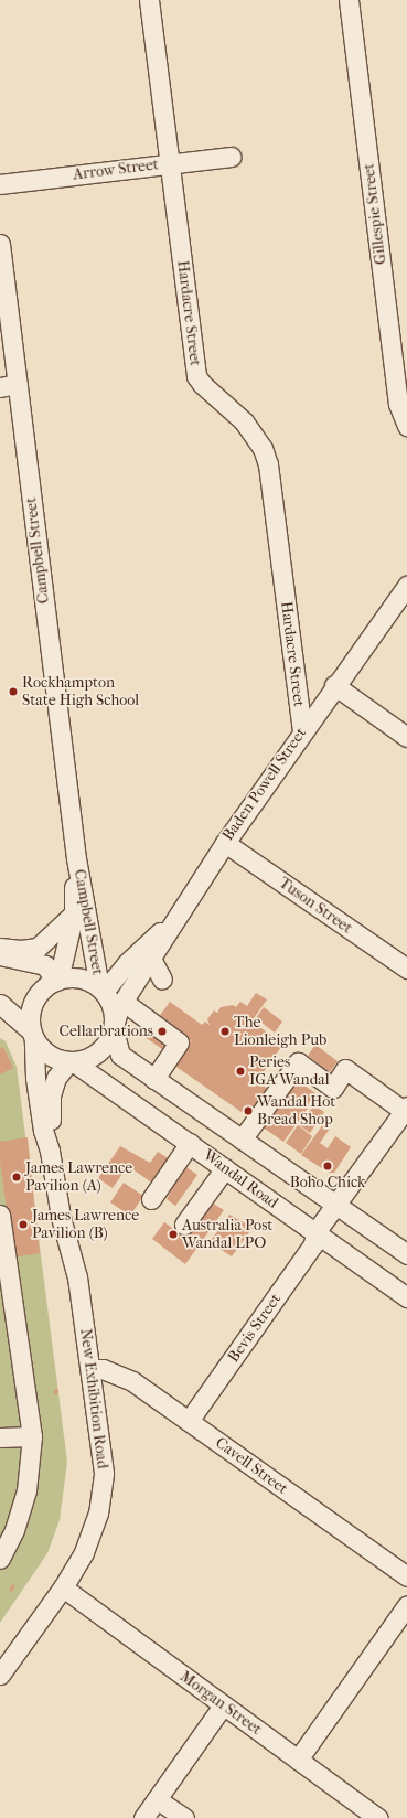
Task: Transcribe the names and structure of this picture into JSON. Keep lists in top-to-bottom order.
{
  "streets": {
    "street": [
      "Arrow Street",
      "Gillespie Street",
      "Hardacre Street",
      "Campbell Street",
      "Baden Powell Street",
      "Tuson Street",
      "Wandal Road",
      "Bevis Street",
      "New Exhibition Road",
      "Cavell Street",
      "Morgan Street"
    ]
  },
  "crossings": [
    ["Arrow Street", "Hardacre Street"],
    ["Hardacre Street", "Baden Powell Street"],
    ["Campbell Street", "Baden Powell Street"],
    ["Campbell Street", "Wandal Road"],
    ["Campbell Street", "New Exhibition Road"],
    ["Baden Powell Street", "Tuson Street"],
    ["Baden Powell Street", "Wandal Road"],
    ["Baden Powell Street", "New Exhibition Road"],
    ["Wandal Road", "Bevis Street"],
    ["Wandal Road", "New Exhibition Road"],
    ["Bevis Street", "Cavell Street"],
    ["New Exhibition Road", "Cavell Street"],
    ["New Exhibition Road", "Morgan Street"]
  ],
  "places": [
    "Rockhampton State High School",
    "Cellarbrations",
    "The Lionleigh Pub",
    "Peries IGA Wandal",
    "Wandal Hot Bread Shop",
    "Boho Chick",
    "James Lawrence Pavilion (A)",
    "James Lawrence Pavilion (B)",
    "Australia Post Wandal LPO"
  ]
}
